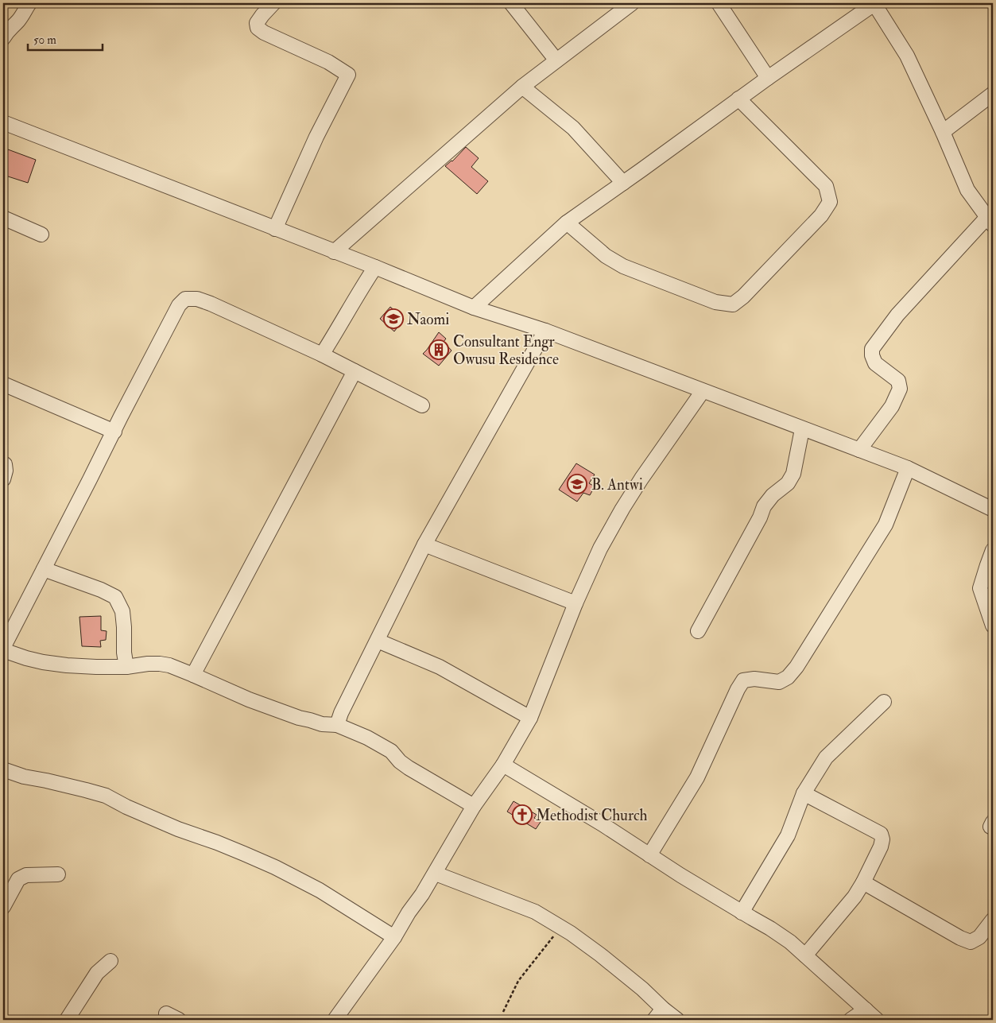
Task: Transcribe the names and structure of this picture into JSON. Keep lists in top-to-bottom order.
{
  "places": {
    "school or university": ["Naomi", "B. Antwi"],
    "building": ["Consultant Engr Owusu Residence"],
    "church": ["Methodist Church"]
  },
  "scale_bar": "50 m"
}
